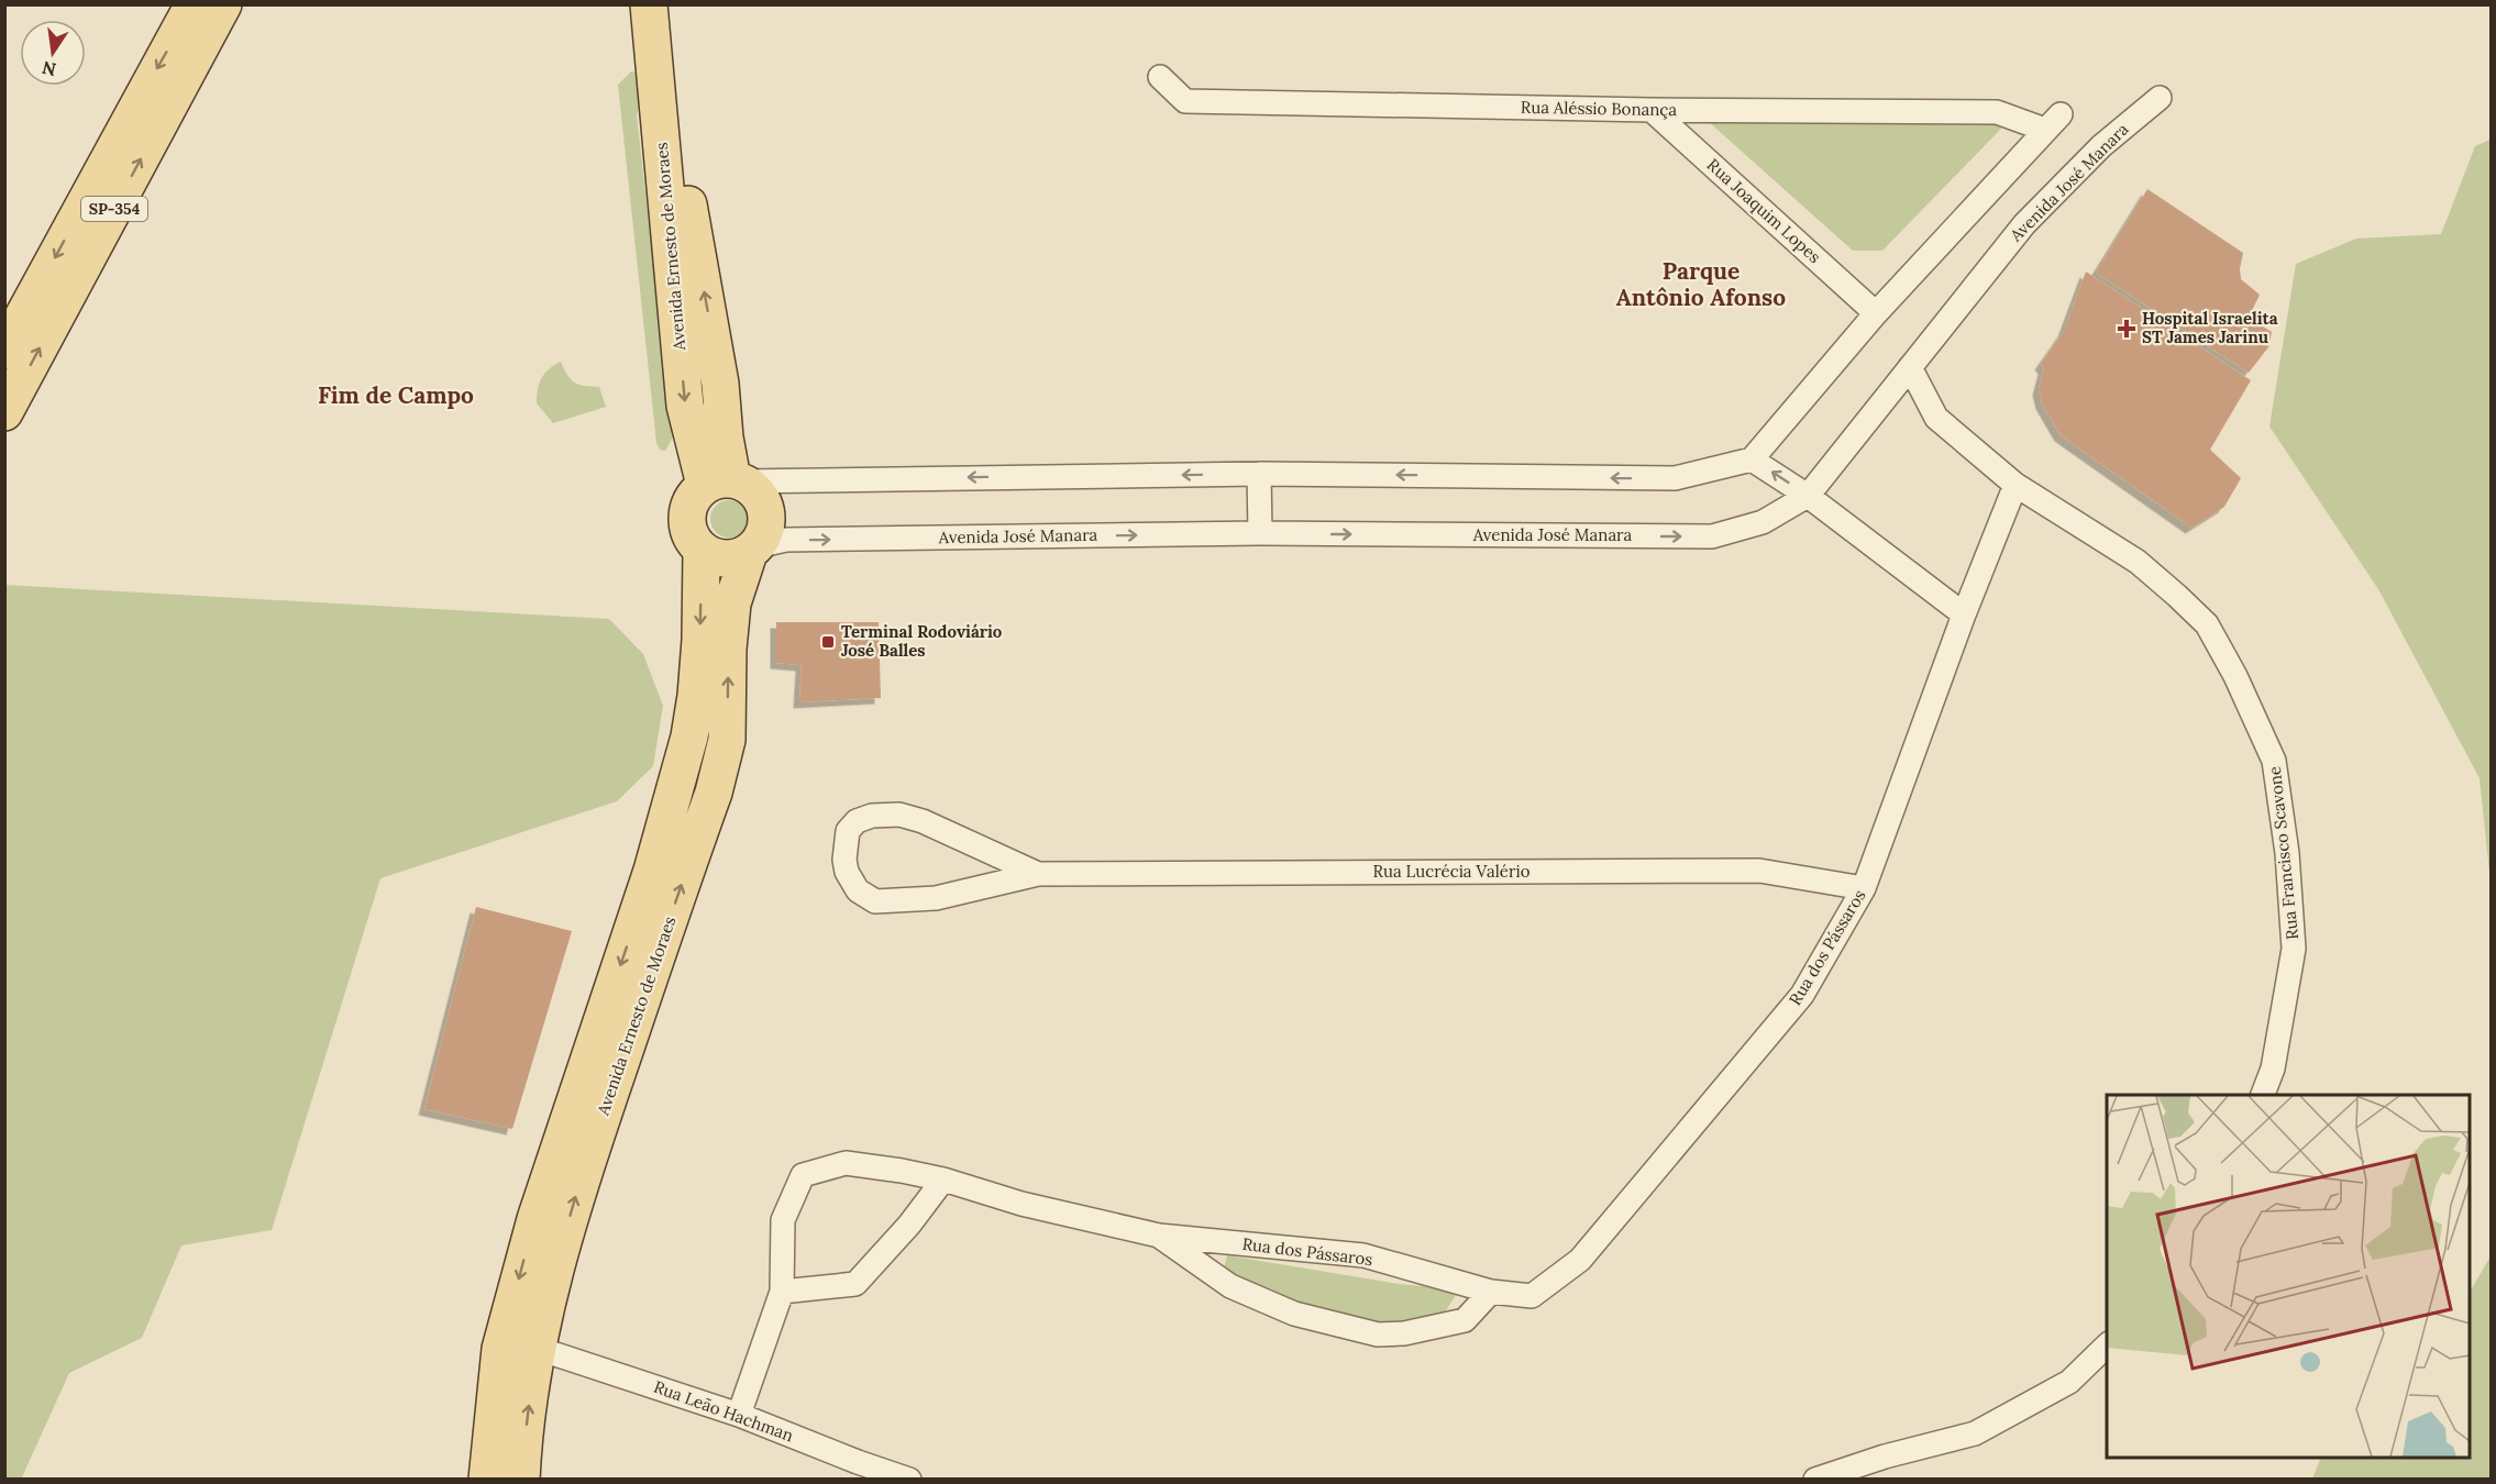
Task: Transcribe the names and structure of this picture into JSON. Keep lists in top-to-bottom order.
{
  "streets": {
    "main road": ["SP-354", "Avenida Ernesto de Moraes"],
    "street": [
      "Rua Aléssio Bonança",
      "Avenida José Manara",
      "Rua Joaquim Lopes",
      "Rua Francisco Scavone",
      "Rua Lucrécia Valério",
      "Rua dos Pássaros",
      "Rua Leão Hachman"
    ]
  },
  "crossings": [
    ["Rua Aléssio Bonança", "Rua Joaquim Lopes"],
    ["Avenida José Manara", "Avenida Ernesto de Moraes"],
    ["Avenida José Manara", "Rua Francisco Scavone"],
    ["Avenida Ernesto de Moraes", "Rua Leão Hachman"],
    ["Rua Francisco Scavone", "Rua dos Pássaros"],
    ["Rua Lucrécia Valério", "Rua dos Pássaros"],
    ["Rua dos Pássaros", "Rua Leão Hachman"]
  ],
  "districts": ["Parque Antônio Afonso", "Fim de Campo"],
  "places": {
    "health": ["Hospital Israelita ST James Jarinu"],
    "transit": ["Terminal Rodoviário José Balles"]
  },
  "north": "bottom"
}
